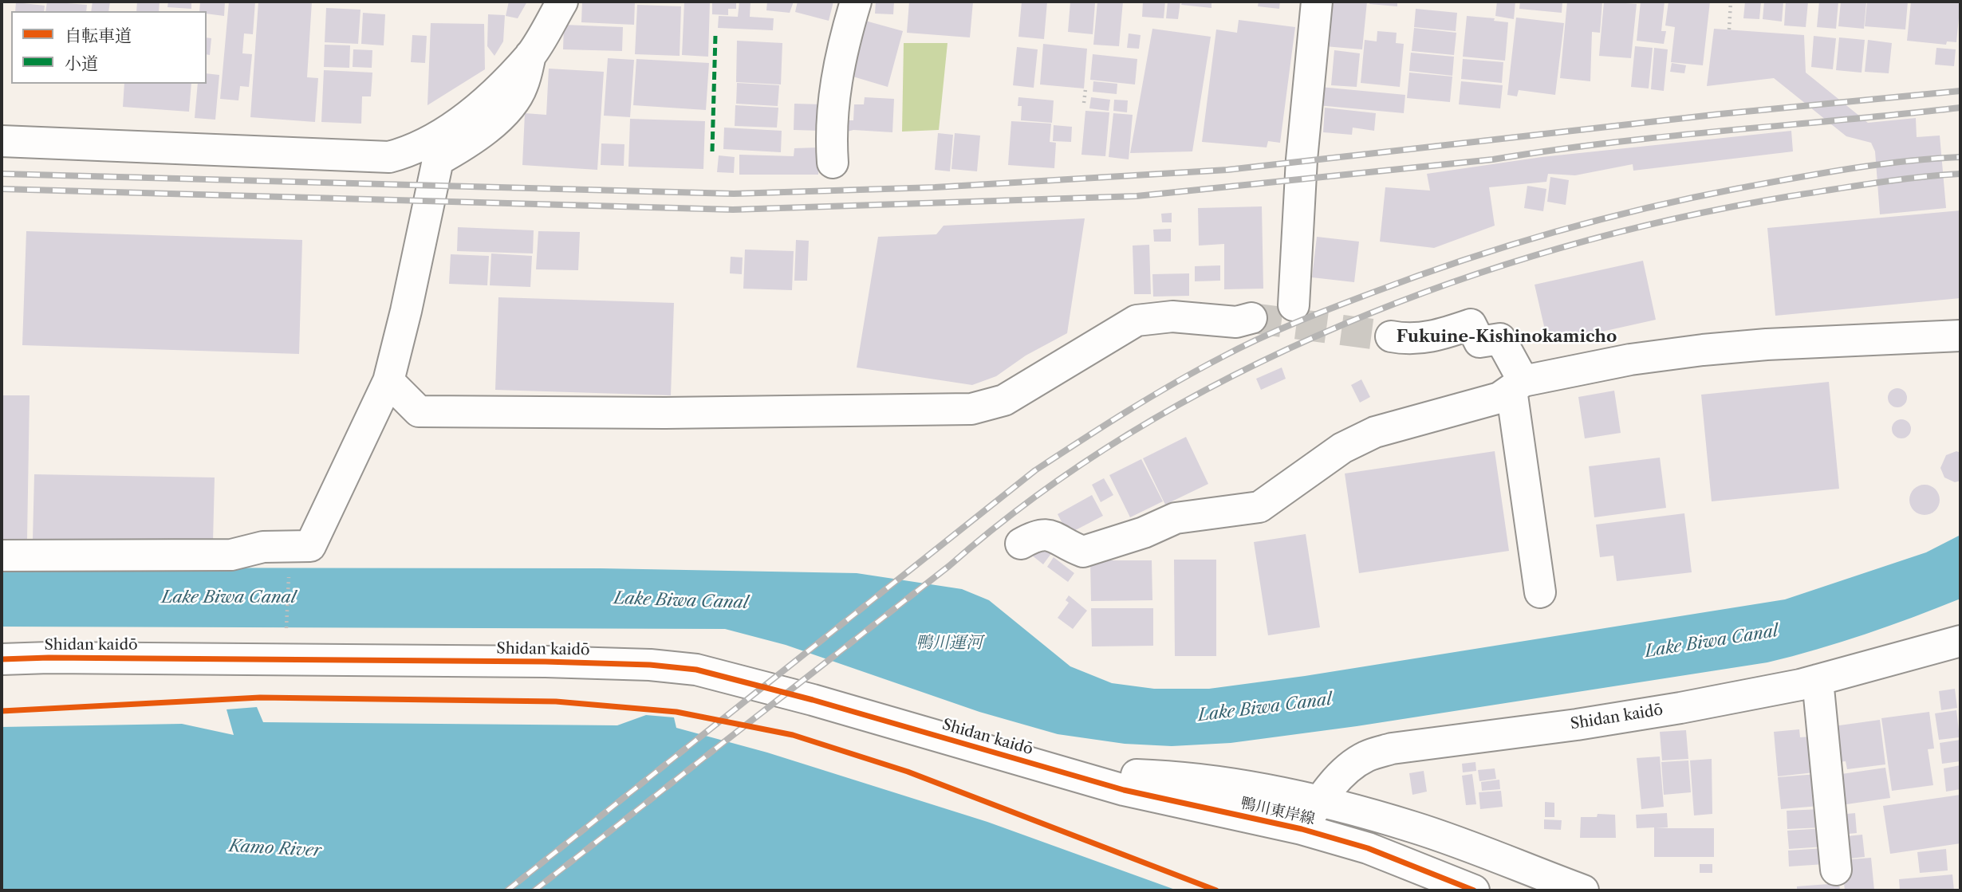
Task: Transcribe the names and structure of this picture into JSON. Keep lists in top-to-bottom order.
{
  "streets": {
    "street": ["Shidan kaidō", "鴨川東岸線"]
  },
  "crossings": [
    ["Shidan kaidō", "鴨川東岸線"]
  ],
  "districts": ["Fukuine-Kishinokamicho"],
  "water": ["Lake Biwa Canal", "鴨川運河", "Kamo River"],
  "legend": ["自転車道", "小道"]
}
